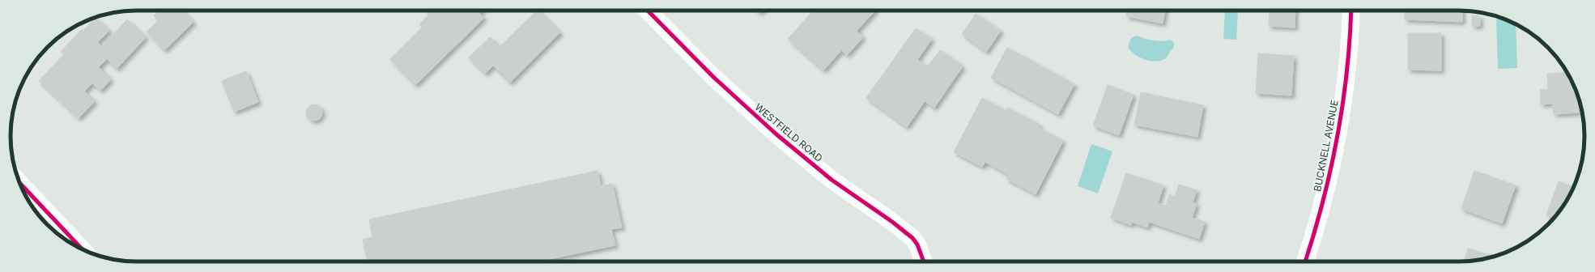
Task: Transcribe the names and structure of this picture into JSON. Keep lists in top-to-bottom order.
{
  "streets": {
    "street": ["WESTFIELD ROAD", "BUCKNELL AVENUE"]
  }
}
